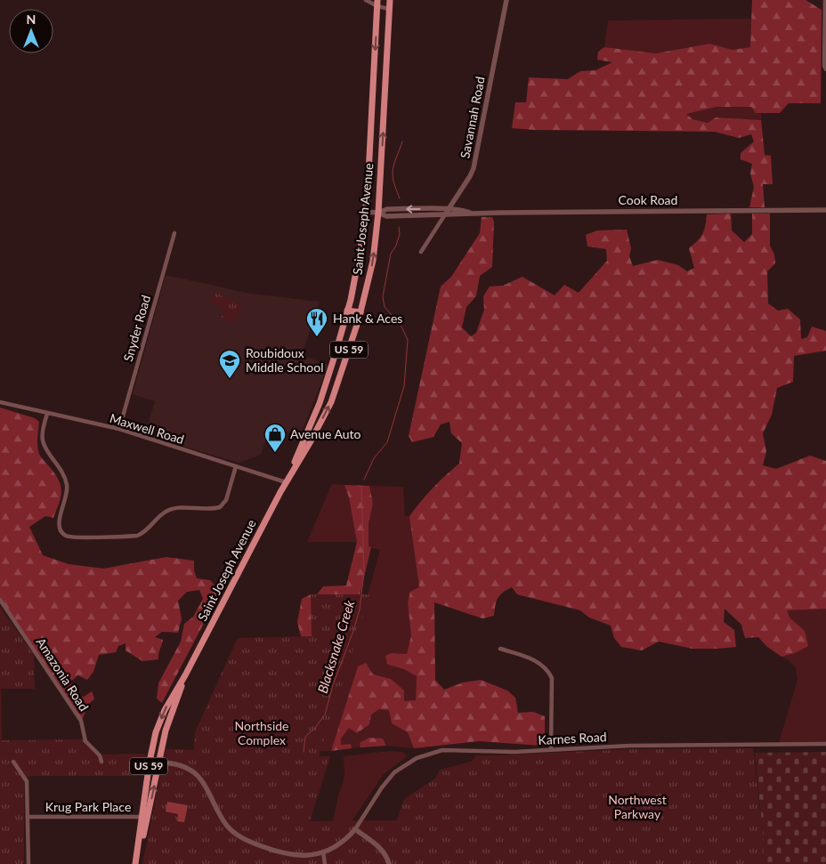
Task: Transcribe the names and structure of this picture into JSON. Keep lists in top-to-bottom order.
{
  "streets": {
    "main road": ["Saint Joseph Avenue", "US 59"],
    "street": [
      "Savannah Road",
      "Cook Road",
      "Snyder Road",
      "Maxwell Road",
      "Amazonia Road",
      "Karnes Road",
      "Krug Park Place"
    ]
  },
  "crossings": [
    ["Savannah Road", "Cook Road"],
    ["Cook Road", "Saint Joseph Avenue"],
    ["Saint Joseph Avenue", "Maxwell Road"],
    ["Saint Joseph Avenue", "Krug Park Place"],
    ["Snyder Road", "Maxwell Road"]
  ],
  "water": ["Blacksnake Creek"],
  "parks": ["Northside Complex", "Northwest Parkway"],
  "places": {
    "restaurant": ["Hank & Aces"],
    "school or university": ["Roubidoux Middle School"],
    "shop": ["Avenue Auto"]
  },
  "north": "top"
}
